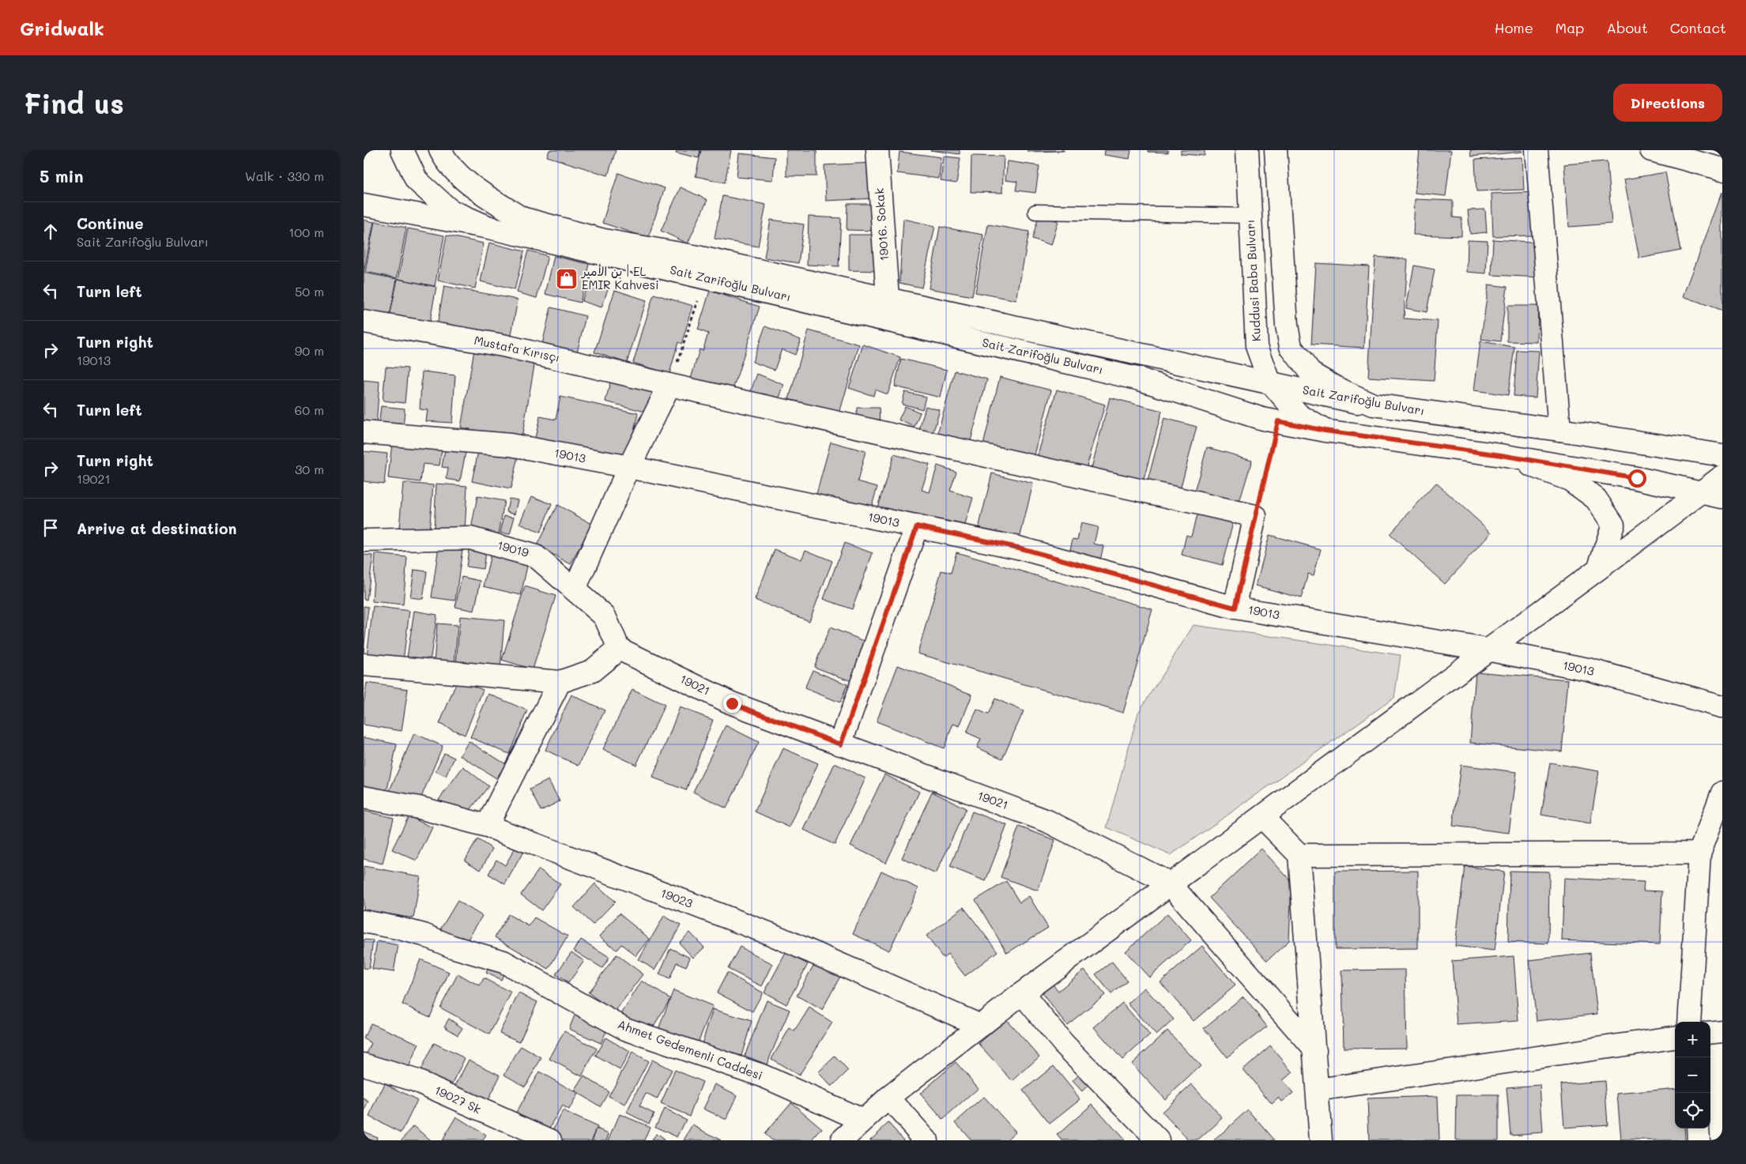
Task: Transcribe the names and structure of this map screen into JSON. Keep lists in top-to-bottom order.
{
  "streets": {
    "street": [
      "19016. Sokak",
      "Kuddusi Baba Bulvarı",
      "Sait Zarifoğlu Bulvarı",
      "Mustafa Kırısçı",
      "19013",
      "19019",
      "19021",
      "19023",
      "Ahmet Gedemenli Caddesi",
      "19027 Sk"
    ]
  },
  "crossings": [
    ["19016. Sokak", "Sait Zarifoğlu Bulvarı"],
    ["Kuddusi Baba Bulvarı", "Sait Zarifoğlu Bulvarı"],
    ["19019", "19021"]
  ],
  "places": {
    "shop": ["بن الأمير | EL EMIR Kahvesi"]
  },
  "page": {
    "header": "Gridwalk",
    "nav": [
      "Home",
      "Map",
      "About",
      "Contact"
    ],
    "buttons": "Directions",
    "title": "Find us",
    "heading": ["5 min", "Walk · 330 m"],
    "list": [
      ["Continue", "Sait Zarifoğlu Bulvarı", "100 m"],
      ["Turn left", "50 m"],
      ["Turn right", "19013", "90 m"],
      ["Turn left", "60 m"],
      ["Turn right", "19021", "30 m"],
      "Arrive at destination"
    ],
    "map_buttons": ["+", "−"]
  }
}
